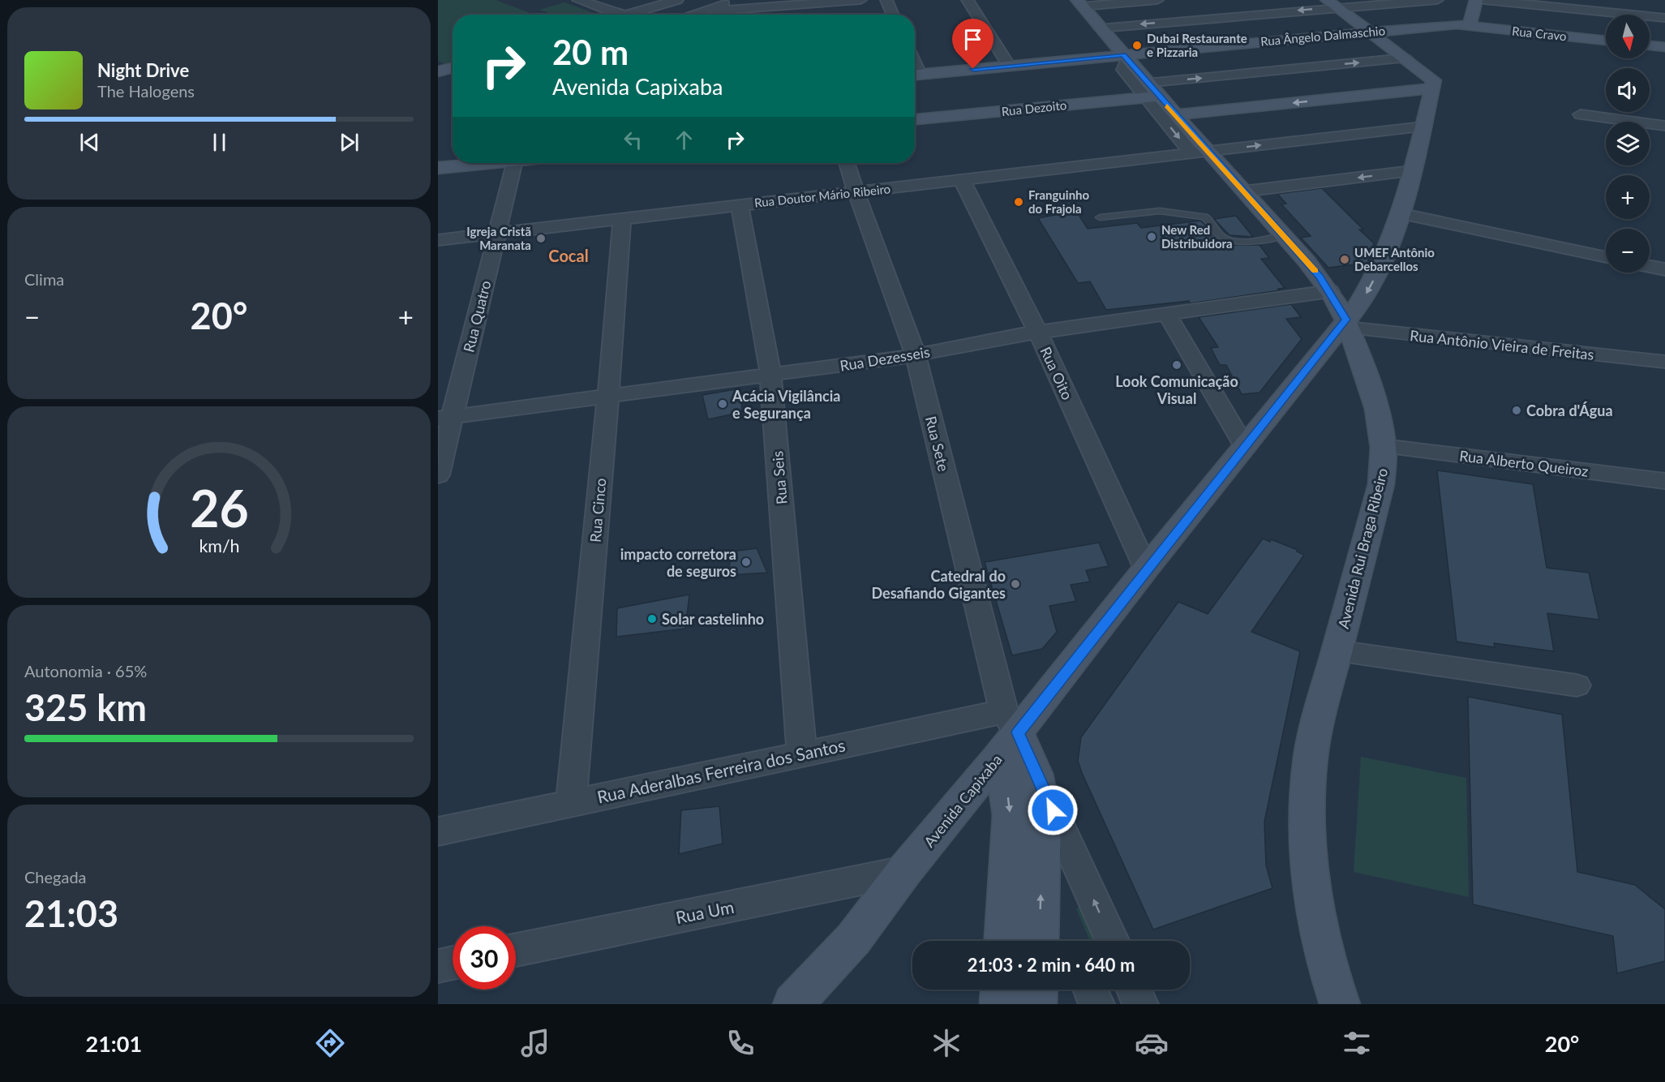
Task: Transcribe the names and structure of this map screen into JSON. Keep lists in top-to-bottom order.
{
  "streets": {
    "street": [
      "Rua Cravo",
      "Rua Ângelo Dalmaschio",
      "Rua Dezoito",
      "Rua Doutor Mário Ribeiro",
      "Rua Quatro",
      "Rua Antônio Vieira de Freitas",
      "Rua Dezesseis",
      "Rua Oito",
      "Rua Sete",
      "Rua Alberto Queiroz",
      "Rua Seis",
      "Rua Cinco",
      "Avenida Rui Braga Ribeiro",
      "Rua Aderalbas Ferreira dos Santos",
      "Avenida Capixaba",
      "Rua Um"
    ]
  },
  "crossings": [
    ["Rua Cravo", "Rua Ângelo Dalmaschio"],
    ["Rua Ângelo Dalmaschio", "Avenida Rui Braga Ribeiro"],
    ["Rua Dezoito", "Avenida Rui Braga Ribeiro"],
    ["Rua Doutor Mário Ribeiro", "Rua Quatro"],
    ["Rua Doutor Mário Ribeiro", "Rua Oito"],
    ["Rua Doutor Mário Ribeiro", "Rua Sete"],
    ["Rua Doutor Mário Ribeiro", "Rua Seis"],
    ["Rua Doutor Mário Ribeiro", "Rua Cinco"],
    ["Rua Doutor Mário Ribeiro", "Avenida Rui Braga Ribeiro"],
    ["Rua Quatro", "Rua Dezesseis"],
    ["Rua Antônio Vieira de Freitas", "Avenida Rui Braga Ribeiro"],
    ["Rua Antônio Vieira de Freitas", "Avenida Capixaba"],
    ["Rua Dezesseis", "Rua Oito"],
    ["Rua Dezesseis", "Rua Sete"],
    ["Rua Dezesseis", "Rua Seis"],
    ["Rua Dezesseis", "Rua Cinco"],
    ["Rua Dezesseis", "Avenida Rui Braga Ribeiro"],
    ["Rua Oito", "Avenida Capixaba"],
    ["Rua Sete", "Rua Aderalbas Ferreira dos Santos"],
    ["Rua Sete", "Avenida Capixaba"],
    ["Rua Alberto Queiroz", "Avenida Rui Braga Ribeiro"],
    ["Rua Seis", "Rua Aderalbas Ferreira dos Santos"],
    ["Rua Cinco", "Rua Aderalbas Ferreira dos Santos"],
    ["Avenida Rui Braga Ribeiro", "Avenida Capixaba"],
    ["Rua Aderalbas Ferreira dos Santos", "Avenida Capixaba"],
    ["Avenida Capixaba", "Rua Um"]
  ],
  "districts": ["Cocal"],
  "places": [
    "Dubai Restaurante e Pizzaria",
    "Franguinho do Frajola",
    "New Red Distribuidora",
    "Igreja Cristã Maranata",
    "UMEF Antônio Debarcellos",
    "Look Comunicação Visual",
    "Acácia Vigilância e Segurança",
    "Cobra d'Água",
    "impacto corretora de seguros",
    "Catedral do Desafiando Gigantes",
    "Solar castelinho"
  ],
  "north": "bottom",
  "page": {
    "map_buttons": ["+", "−"],
    "turn": ["20 m", "Avenida Capixaba"],
    "song": ["Night Drive", "The Halogens"],
    "tile": [
      "Clima",
      ["Autonomia · 65%", "325 km"],
      ["Chegada", "21:03"]
    ],
    "heat": ["−", "20°", "+"],
    "limit": "30",
    "trip": "21:03 · 2 min · 640 m",
    "tabs": ["21:01", "20°"],
    "gauge": ["26", "km/h"]
  }
}
